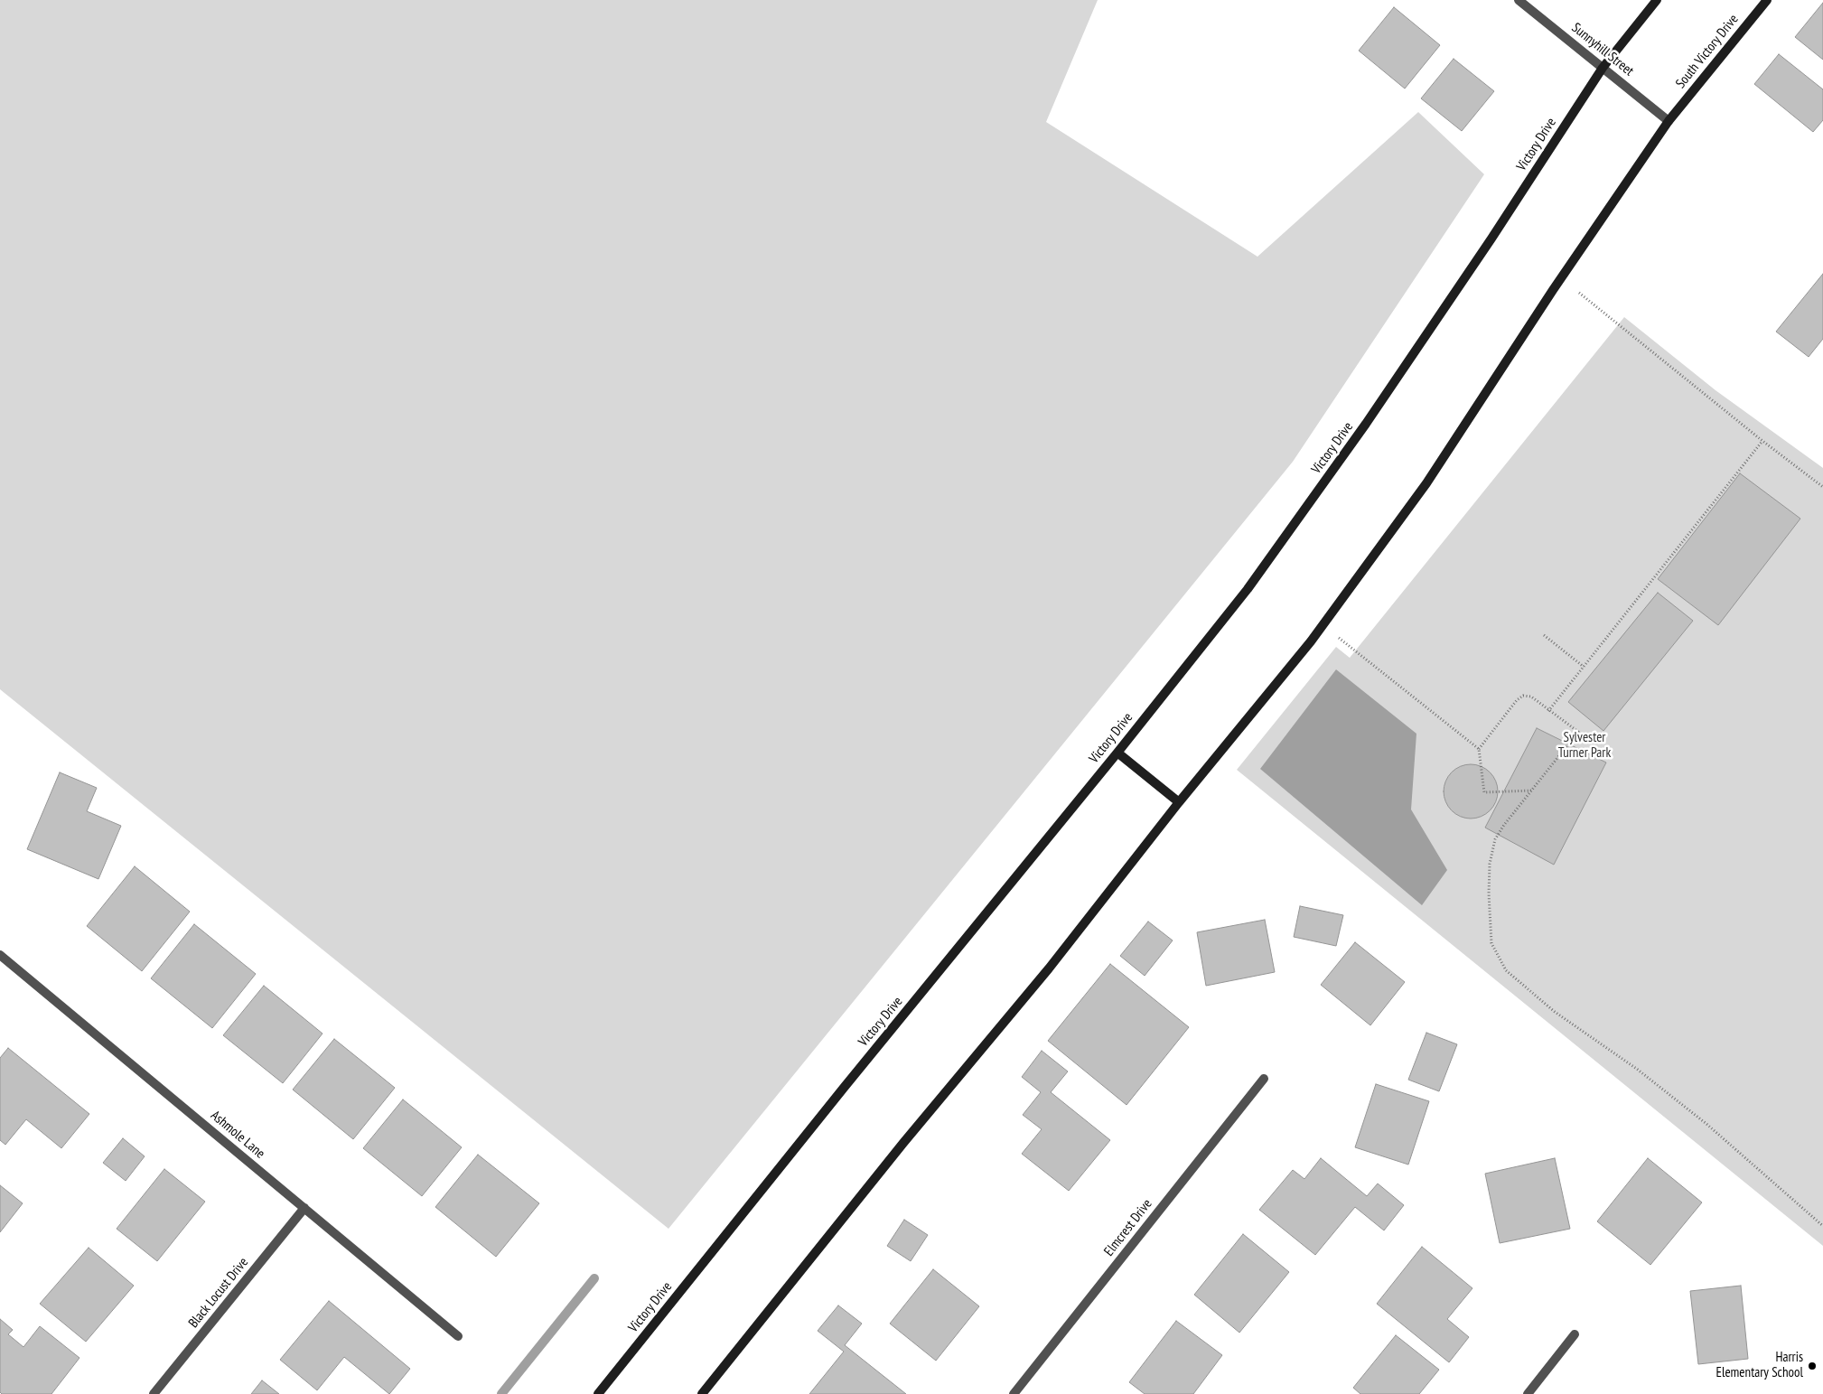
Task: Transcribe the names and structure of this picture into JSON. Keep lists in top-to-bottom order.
{
  "streets": {
    "main road": ["South Victory Drive", "Victory Drive"],
    "street": [
      "Sunnyhill Street",
      "Ashmole Lane",
      "Elmcrest Drive",
      "Black Locust Drive"
    ]
  },
  "crossings": [
    ["Sunnyhill Street", "South Victory Drive"],
    ["Sunnyhill Street", "Victory Drive"],
    ["Ashmole Lane", "Black Locust Drive"]
  ],
  "parks": ["Sylvester Turner Park"],
  "places": ["Harris Elementary School"]
}
